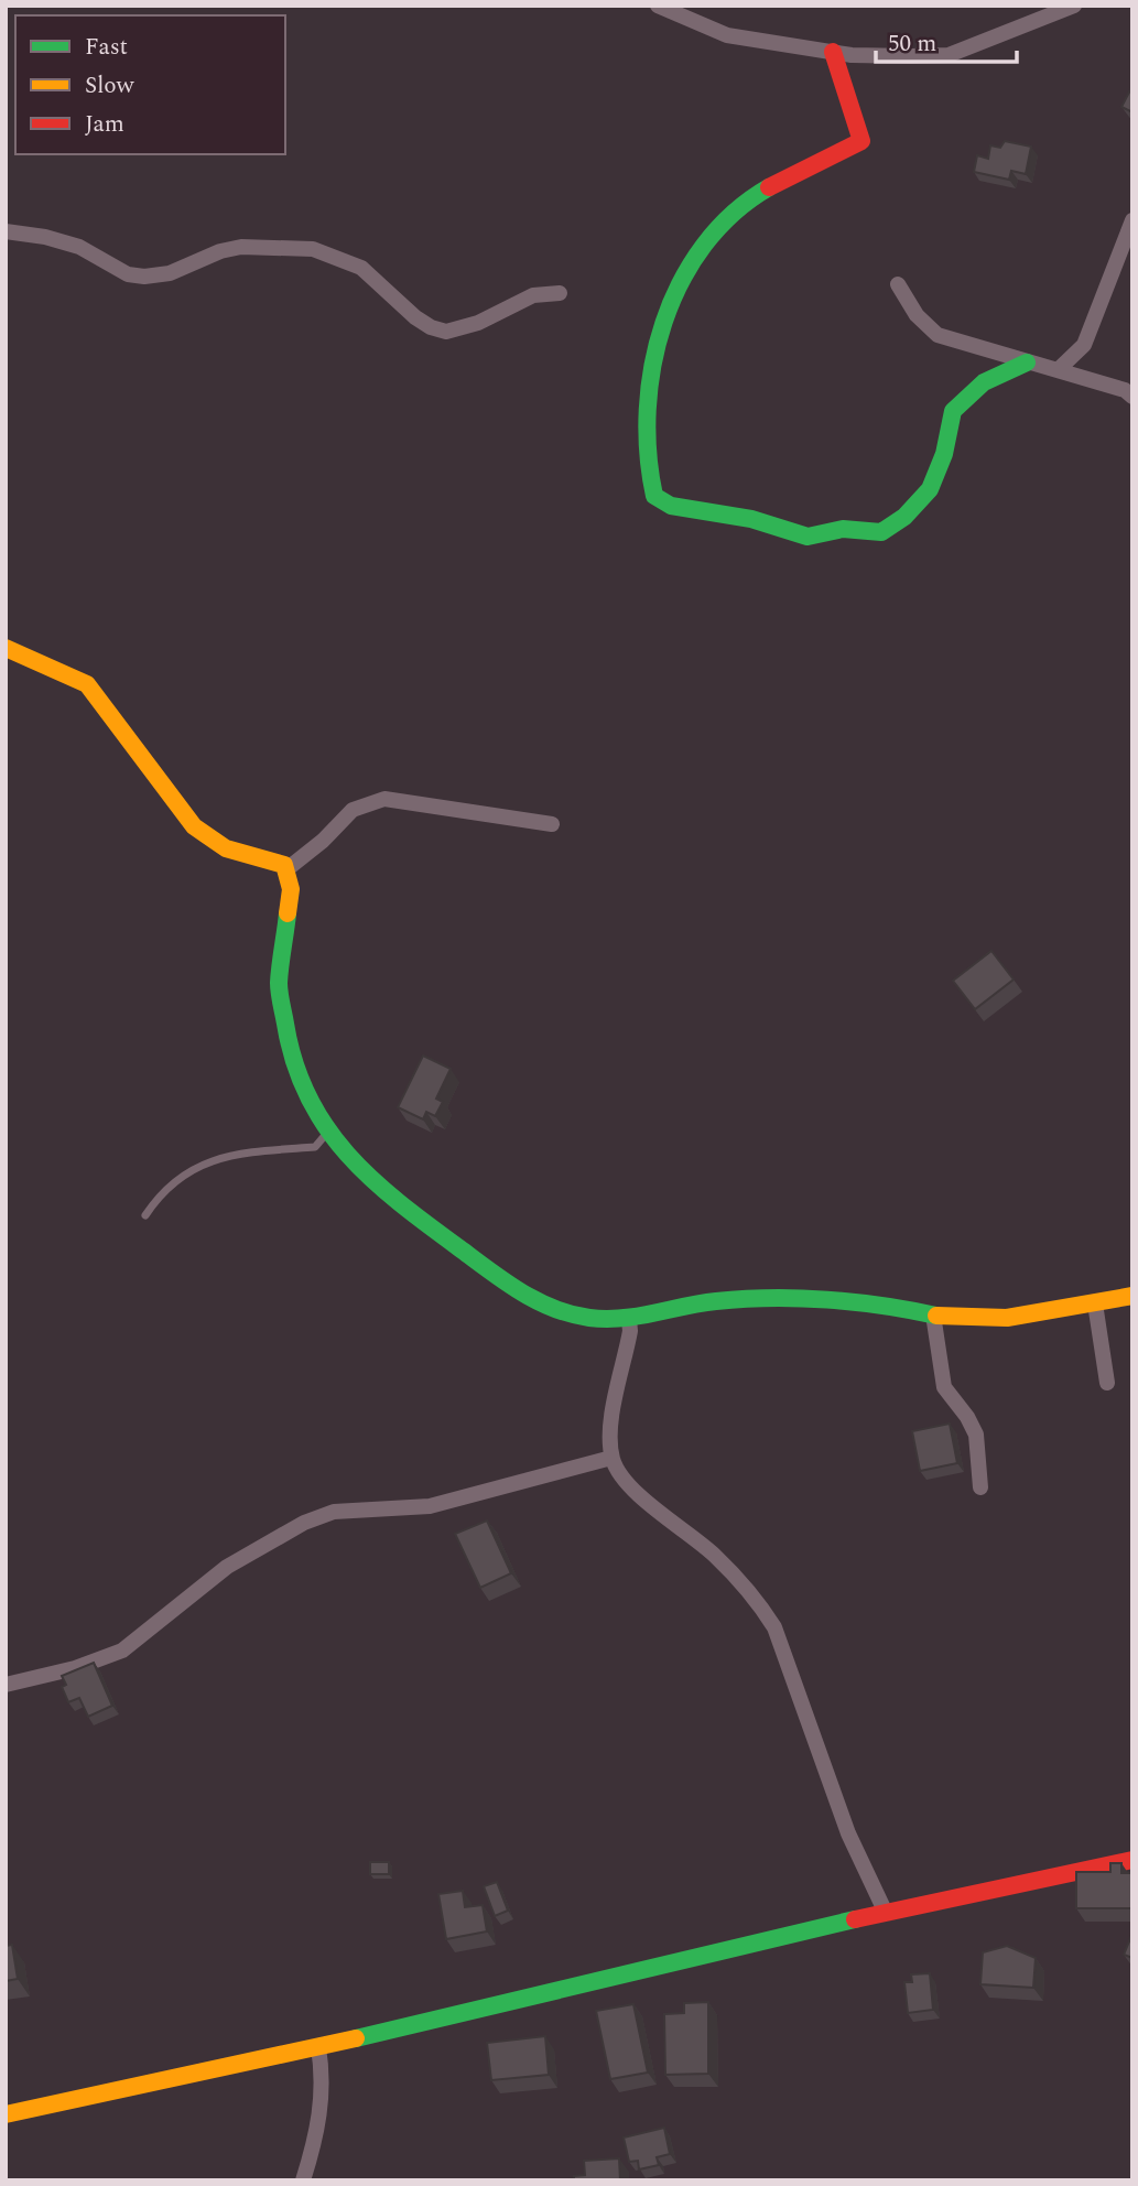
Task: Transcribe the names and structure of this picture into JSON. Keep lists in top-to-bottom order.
{
  "legend": ["Fast", "Slow", "Jam"],
  "scale_bar": "50 m"
}
